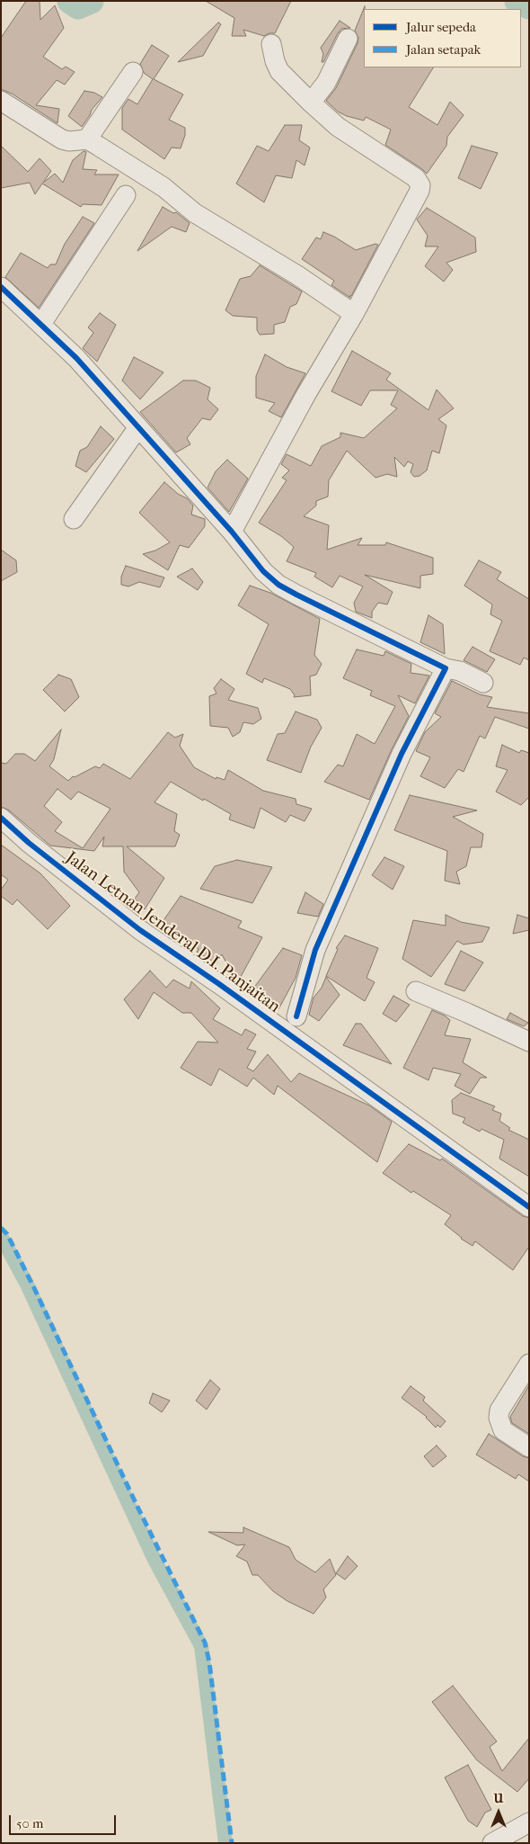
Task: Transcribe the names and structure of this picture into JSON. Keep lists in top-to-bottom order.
{
  "streets": {
    "street": ["Jalan Letnan Jenderal D.I. Panjaitan"]
  },
  "legend": ["Jalur sepeda", "Jalan setapak"],
  "scale_bar": "50 m",
  "north": "top"
}
